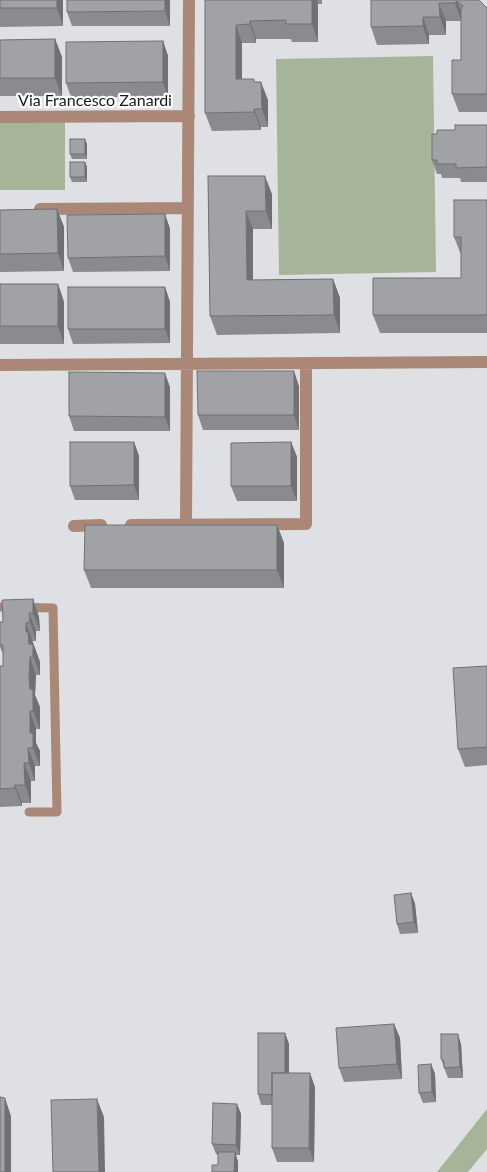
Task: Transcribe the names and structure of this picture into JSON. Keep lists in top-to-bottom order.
{
  "streets": {
    "street": ["Via Francesco Zanardi"]
  }
}
